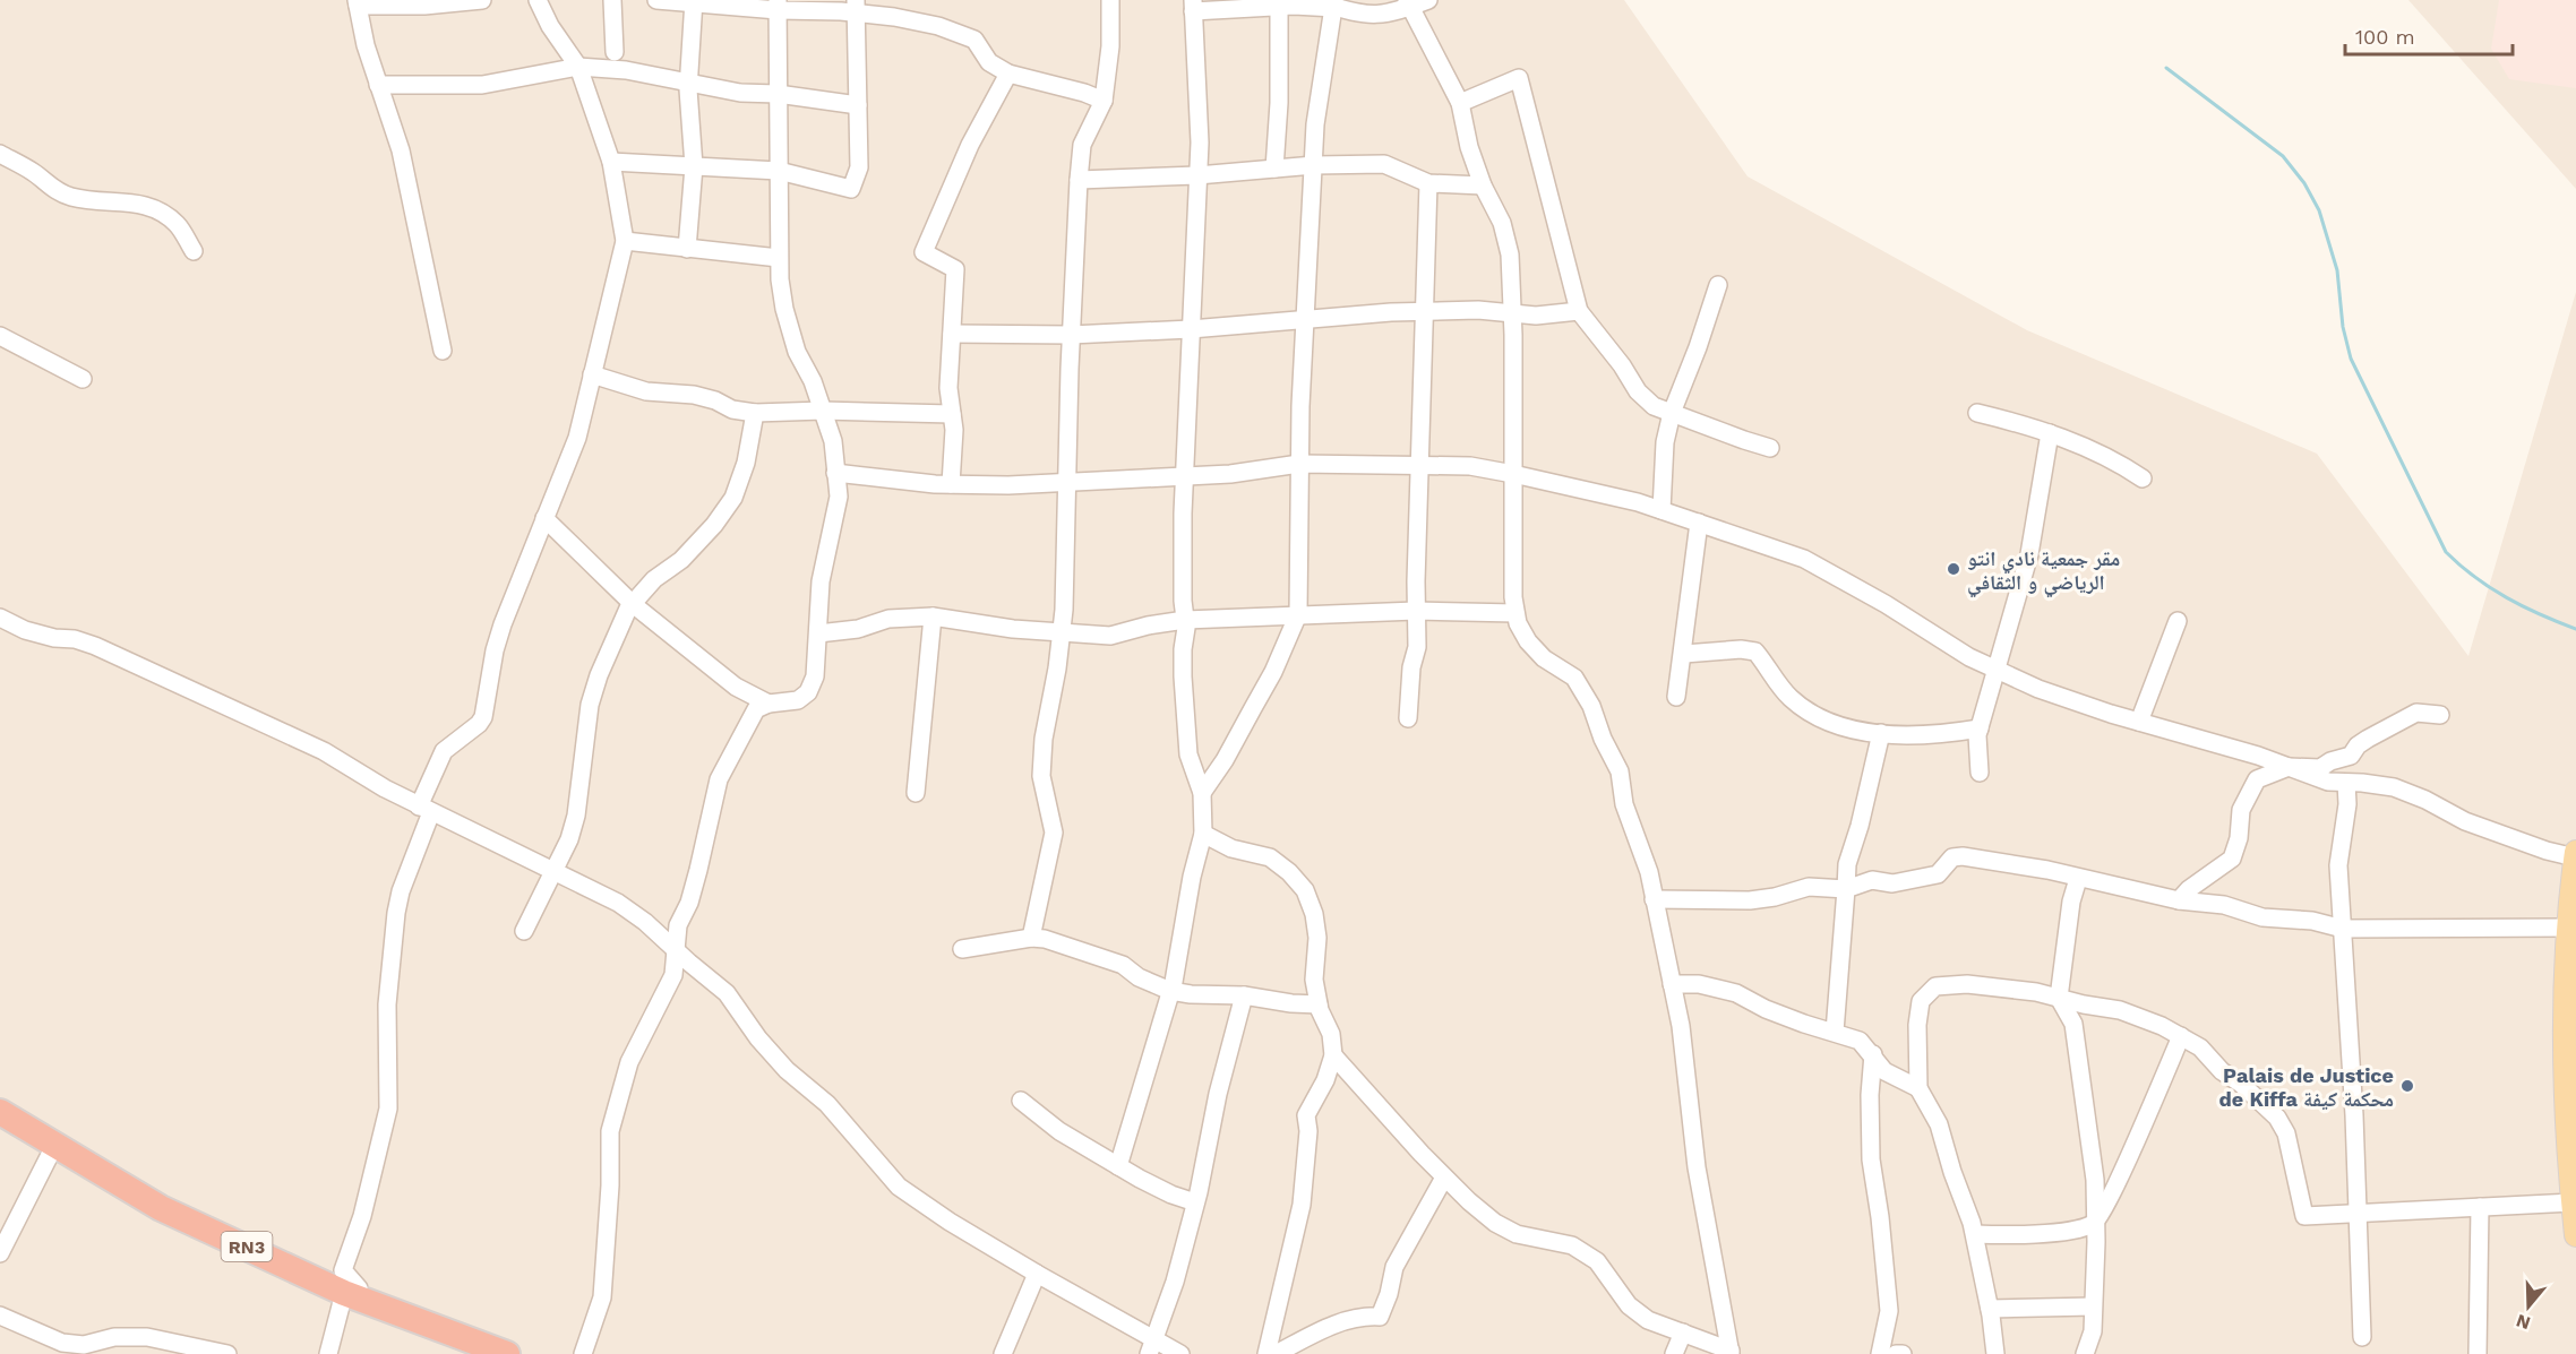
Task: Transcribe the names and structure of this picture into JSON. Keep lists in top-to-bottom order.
{
  "streets": {
    "highway": ["RN3"]
  },
  "places": ["مقر جمعية نادي انتو الرياضي و الثقافي", "Palais de Justice de Kiffa محكمة كيفة"],
  "scale_bar": "100 m",
  "north": "bottom"
}
